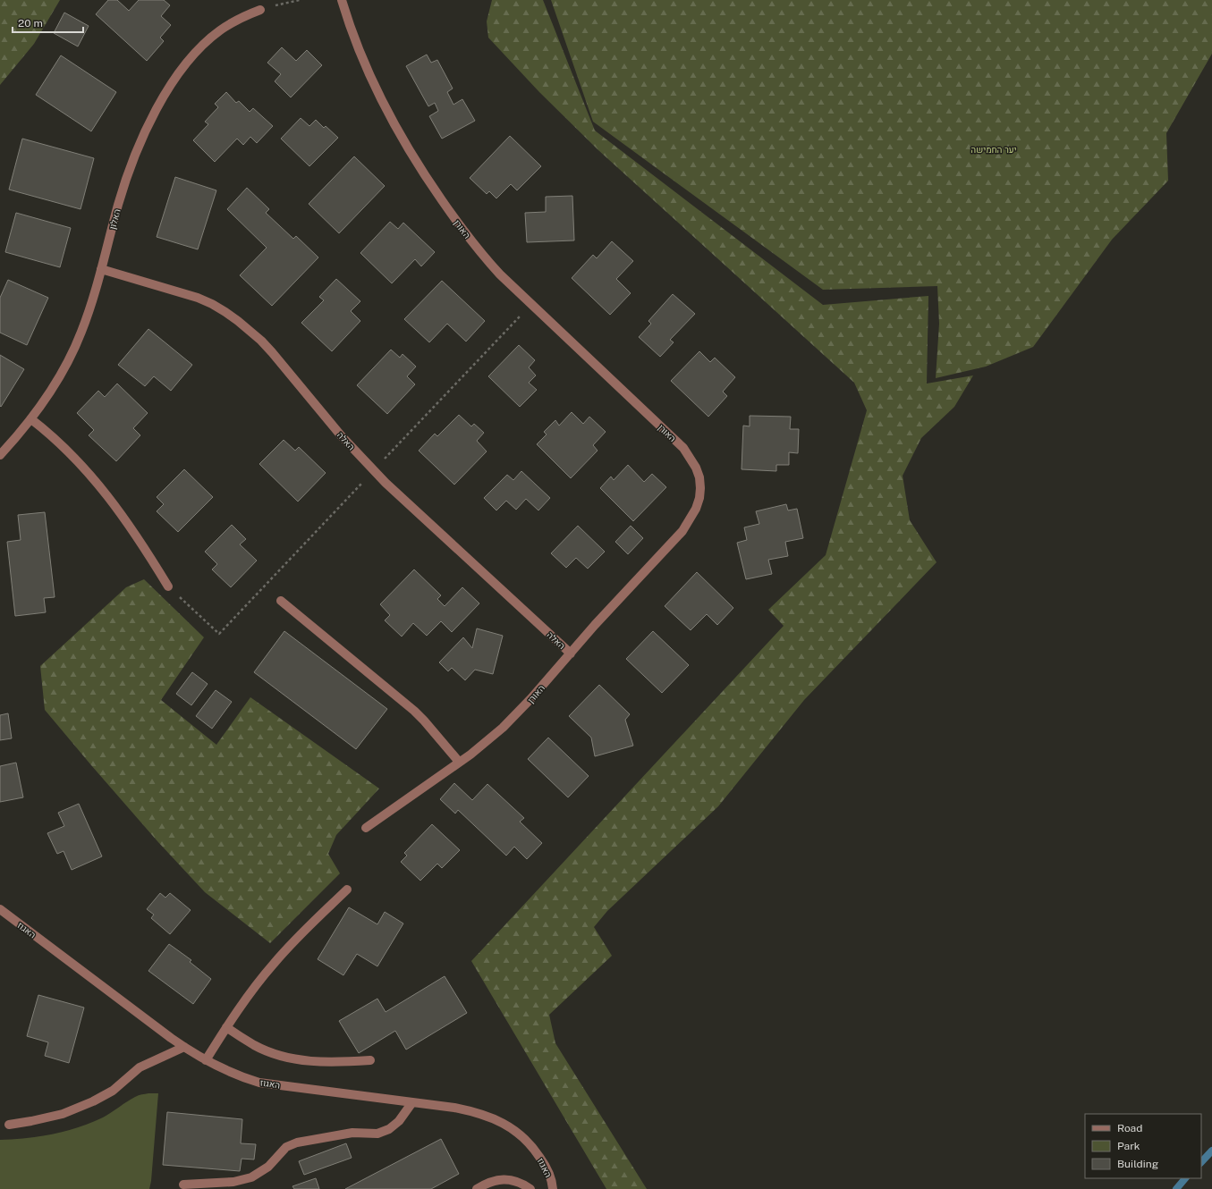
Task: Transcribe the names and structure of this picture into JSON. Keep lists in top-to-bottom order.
{
  "streets": {
    "street": [
      "האלון",
      "האורן",
      "האלה",
      "האגוז"
    ]
  },
  "crossings": [
    ["האלון", "האלה"],
    ["האורן", "האלה"]
  ],
  "parks": ["יער החמישה"],
  "legend": ["Road", "Park", "Building"],
  "scale_bar": "20 m"
}
